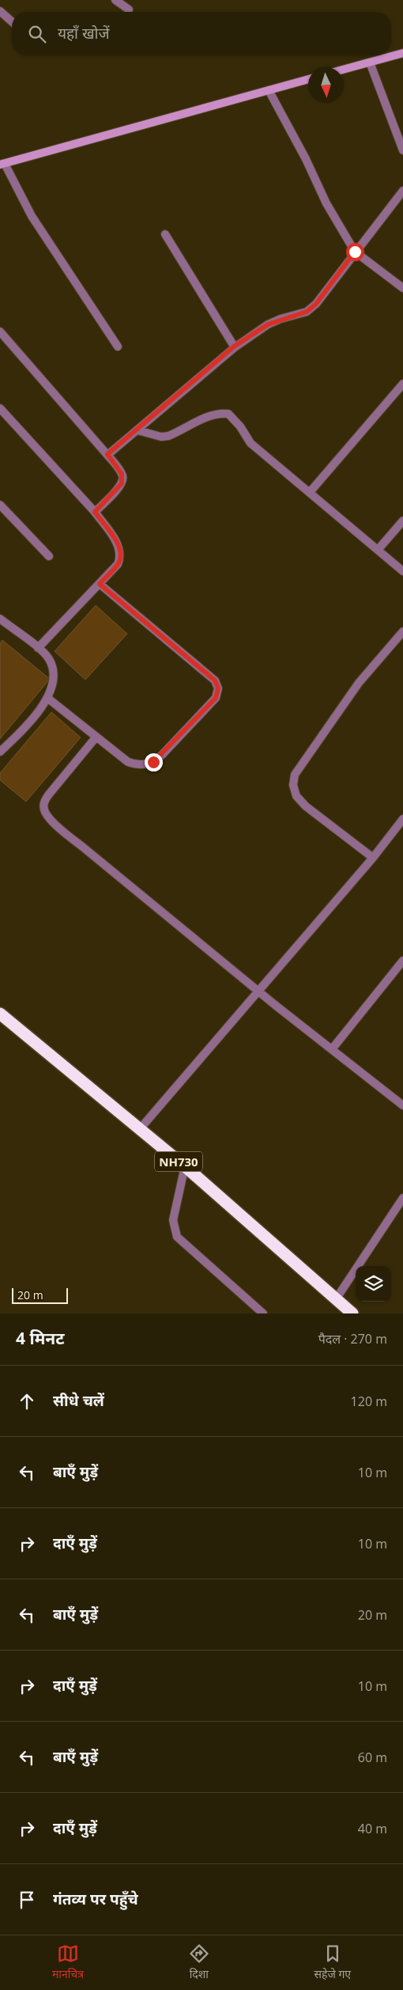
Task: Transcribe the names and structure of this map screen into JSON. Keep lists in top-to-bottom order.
{
  "streets": {
    "highway": ["NH730"]
  },
  "scale_bar": "20 m",
  "north": "bottom",
  "page": {
    "search": "यहाँ खोजें",
    "scale": "20 m",
    "heading": ["4 मिनट", "पैदल · 270 m"],
    "list": [
      ["सीधे चलें", "120 m"],
      ["बाएँ मुड़ें", "10 m"],
      ["दाएँ मुड़ें", "10 m"],
      ["बाएँ मुड़ें", "20 m"],
      ["दाएँ मुड़ें", "10 m"],
      ["बाएँ मुड़ें", "60 m"],
      ["दाएँ मुड़ें", "40 m"],
      "गंतव्य पर पहुँचे"
    ],
    "nav": ["मानचित्र", "दिशा", "सहेजे गए"]
  }
}
